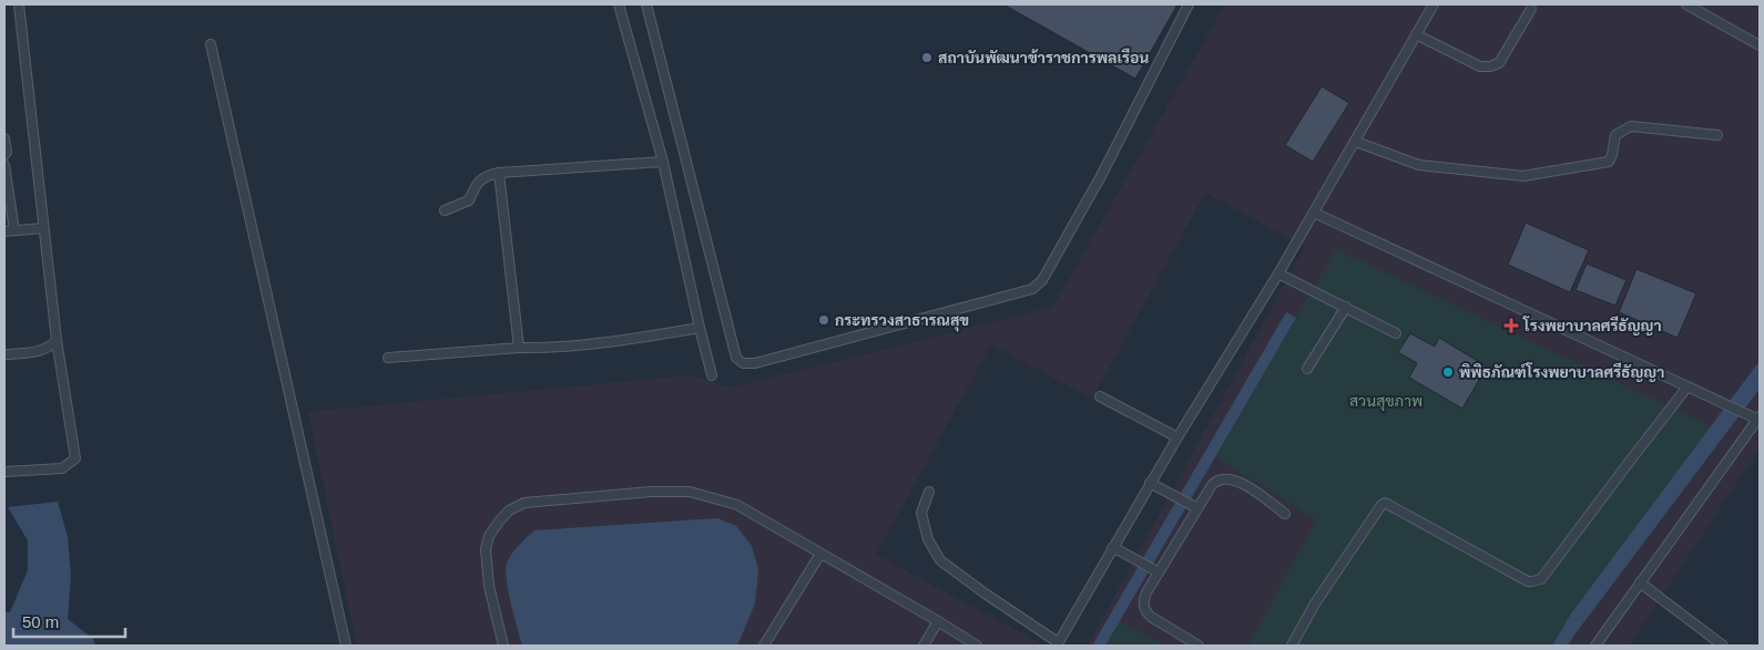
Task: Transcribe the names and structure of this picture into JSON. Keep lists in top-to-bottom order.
{
  "parks": ["สวนสุขภาพ"],
  "places": {
    "other": ["สถาบันพัฒนาข้าราชการพลเรือน", "กระทรวงสาธารณสุข", "พิพิธภัณฑ์โรงพยาบาลศรีธัญญา"],
    "health": ["โรงพยาบาลศรีธัญญา"]
  },
  "scale_bar": "50 m"
}
